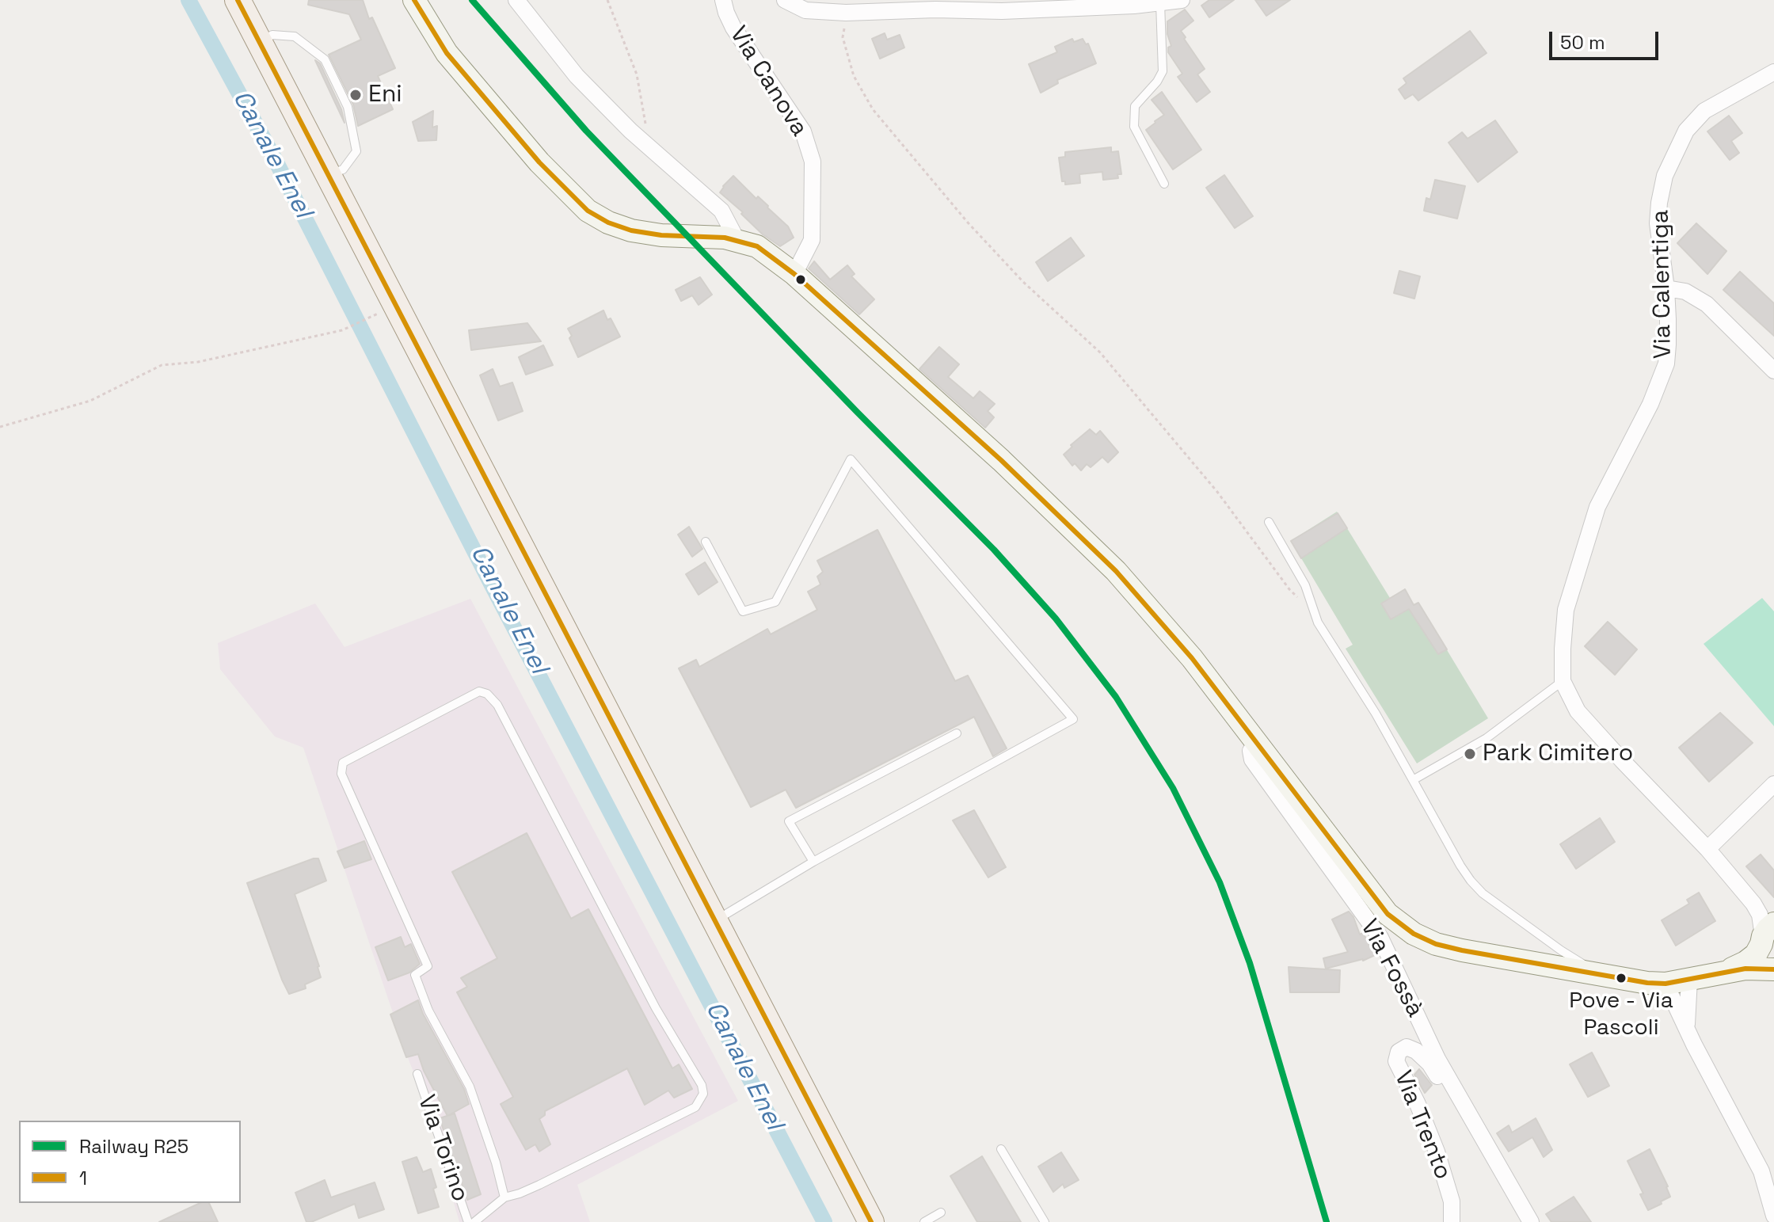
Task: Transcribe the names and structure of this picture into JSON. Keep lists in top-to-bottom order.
{
  "streets": {
    "street": [
      "Via Canova",
      "Via Calentiga",
      "Via Fossà",
      "Via Trento"
    ],
    "lane": ["Via Torino"]
  },
  "crossings": [
    ["Via Fossà", "Via Trento"]
  ],
  "water": ["Canale Enel"],
  "places": ["Eni", "Park Cimitero", "Pove - Via Pascoli"],
  "lines": ["rail line R25", "transit line 1"],
  "legend": ["Railway R25", "1"],
  "scale_bar": "50 m"
}
